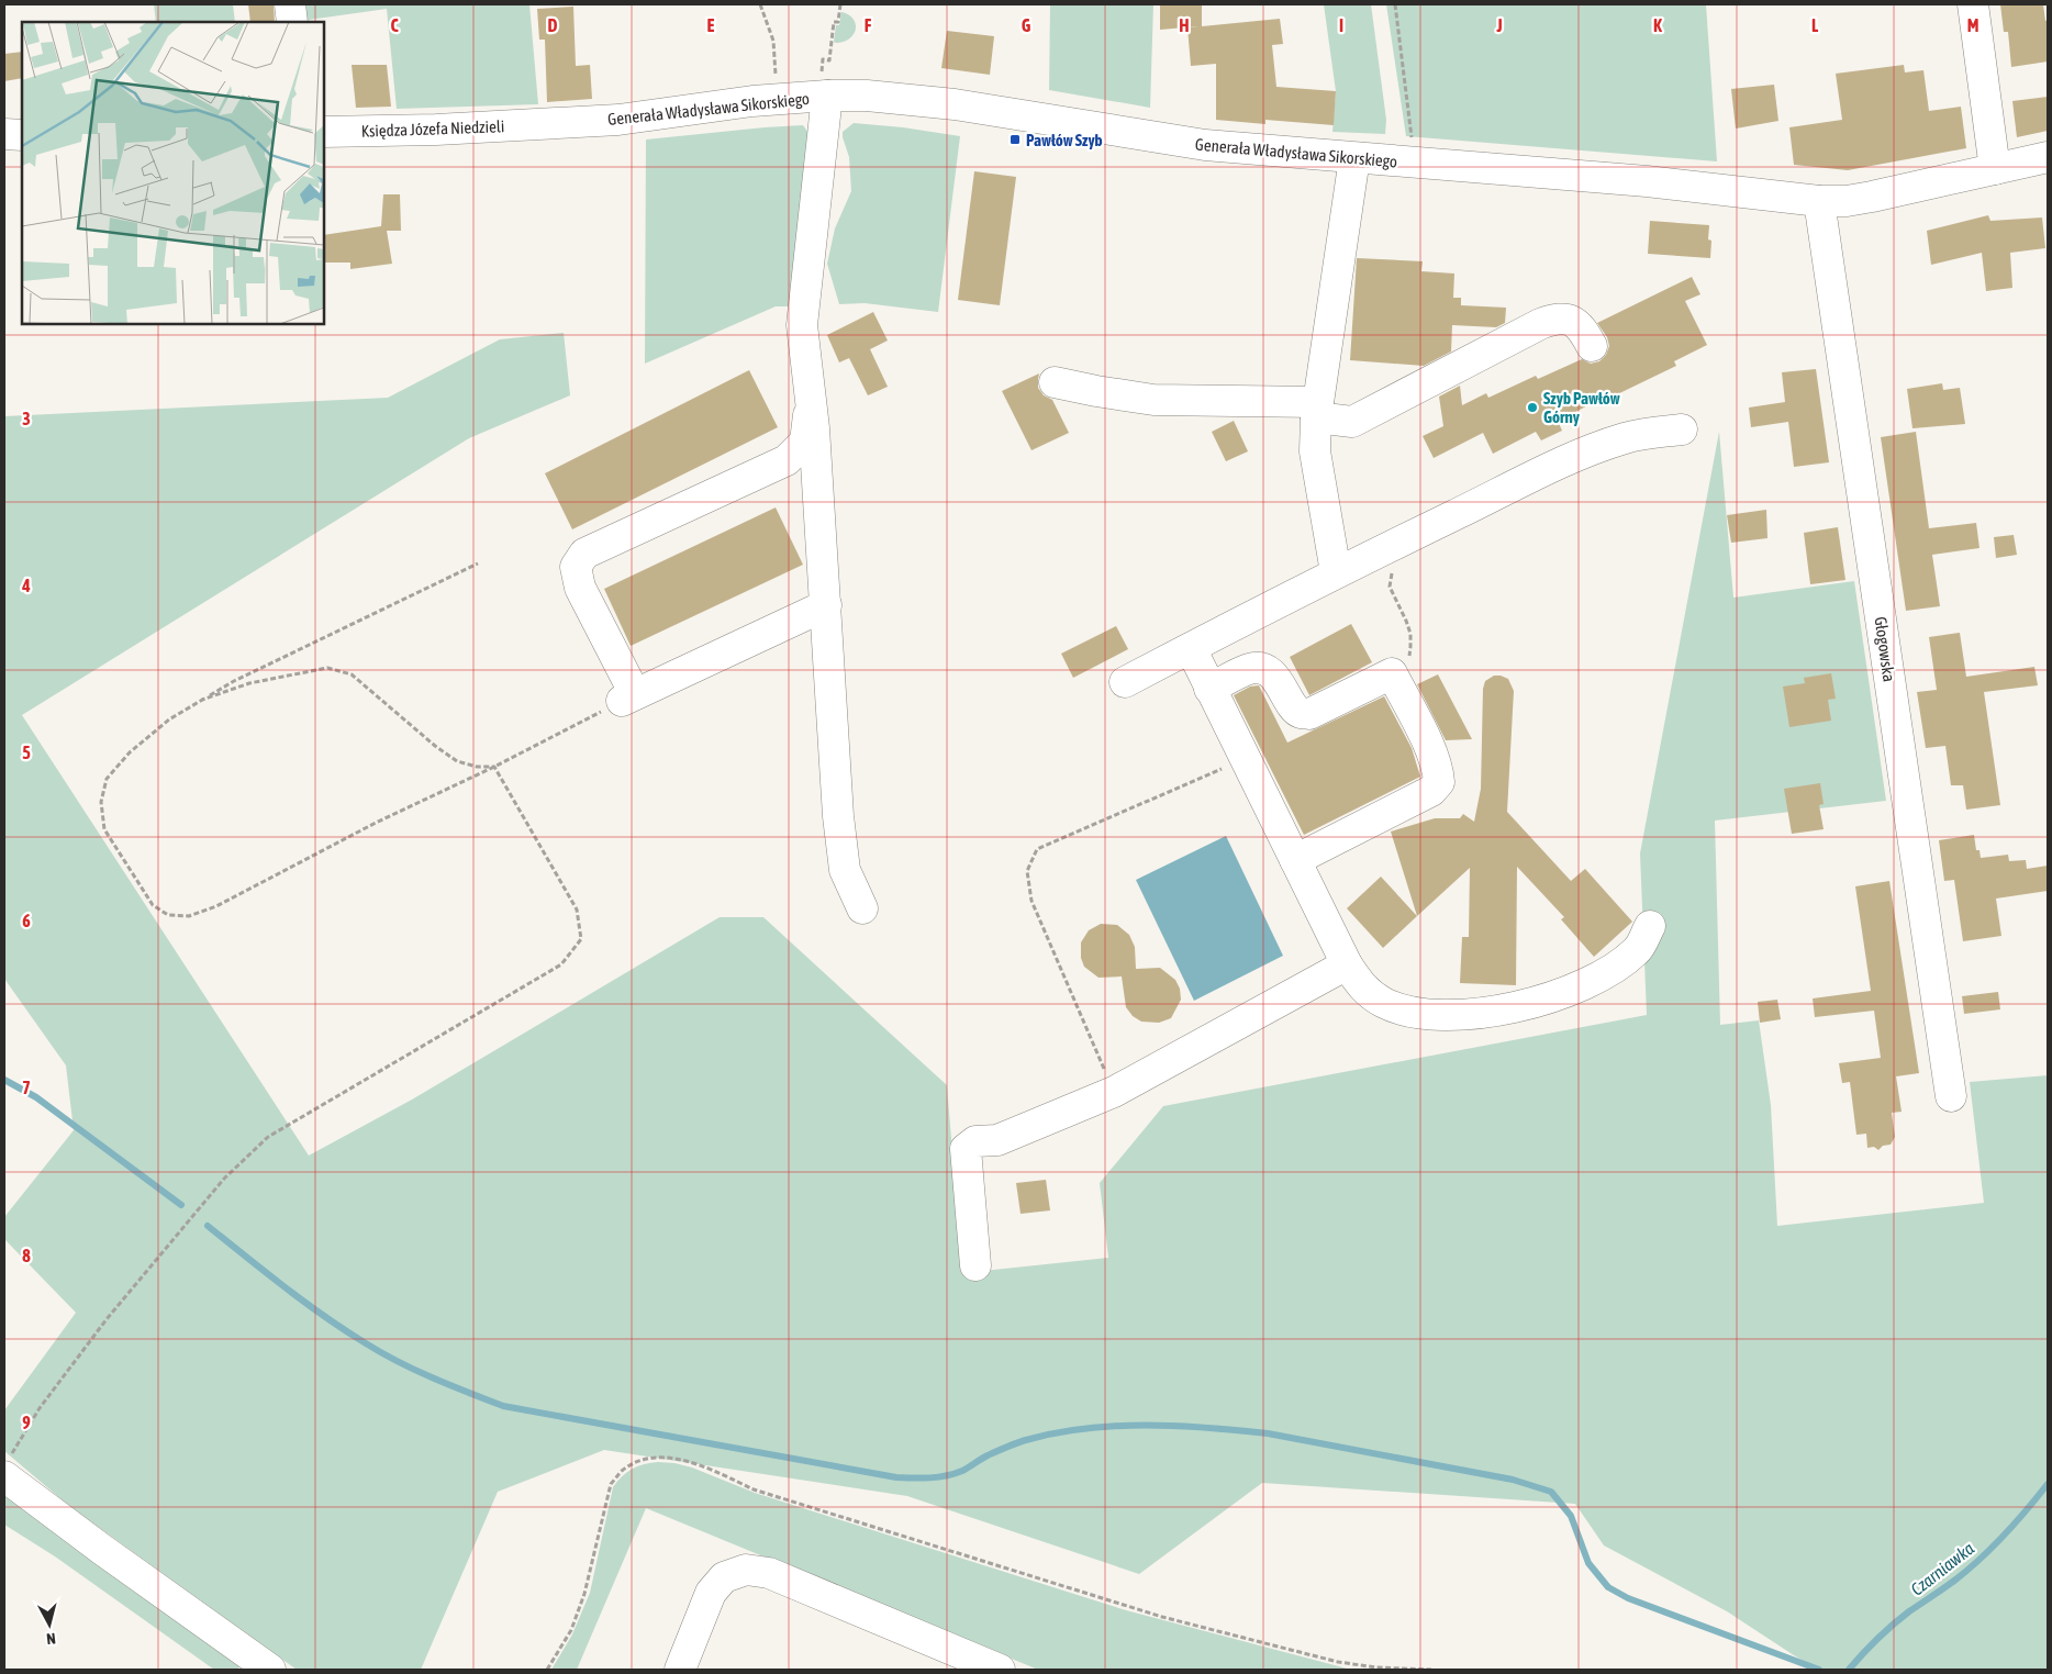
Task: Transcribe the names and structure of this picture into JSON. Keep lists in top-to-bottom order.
{
  "streets": {
    "street": ["Generała Władysława Sikorskiego", "Księdza Józefa Niedzieli", "Głogowska"]
  },
  "crossings": [
    ["Generała Władysława Sikorskiego", "Księdza Józefa Niedzieli"],
    ["Generała Władysława Sikorskiego", "Głogowska"]
  ],
  "water": ["Czarniawka"],
  "places": {
    "transit": ["Pawłów Szyb"],
    "other": ["Szyb Pawłów Górny"]
  },
  "north": "bottom",
  "grid": {
    "columns": [
      "C",
      "D",
      "E",
      "F",
      "G",
      "H",
      "I",
      "J",
      "K",
      "L",
      "M"
    ],
    "rows": [
      "3",
      "4",
      "5",
      "6",
      "7",
      "8",
      "9"
    ]
  }
}
